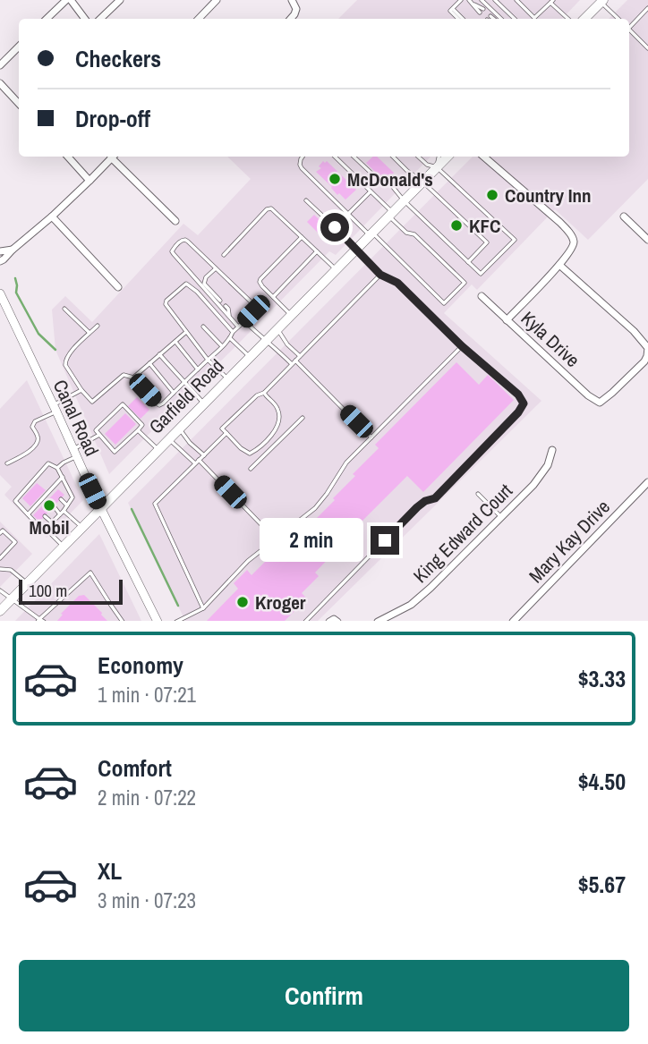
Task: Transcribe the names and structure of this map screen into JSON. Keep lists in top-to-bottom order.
{
  "streets": {
    "main road": ["Garfield Road"],
    "street": [
      "Kyla Drive",
      "Canal Road",
      "King Edward Court",
      "Mary Kay Drive"
    ]
  },
  "crossings": [
    ["Garfield Road", "Canal Road"]
  ],
  "places": [
    "McDonald's",
    "Country Inn",
    "KFC",
    "Mobil",
    "Kroger"
  ],
  "scale_bar": "100 m",
  "page": {
    "banner": ["Checkers", "Drop-off"],
    "bubble": "2 min",
    "scale": "100 m",
    "list": [
      {
        "name": "Economy",
        "note": "1 min · 07:21",
        "value": "$3.33"
      },
      {
        "name": "Comfort",
        "note": "2 min · 07:22",
        "value": "$4.50"
      },
      {
        "name": "XL",
        "note": "3 min · 07:23",
        "value": "$5.67"
      }
    ],
    "buttons": "Confirm"
  }
}
